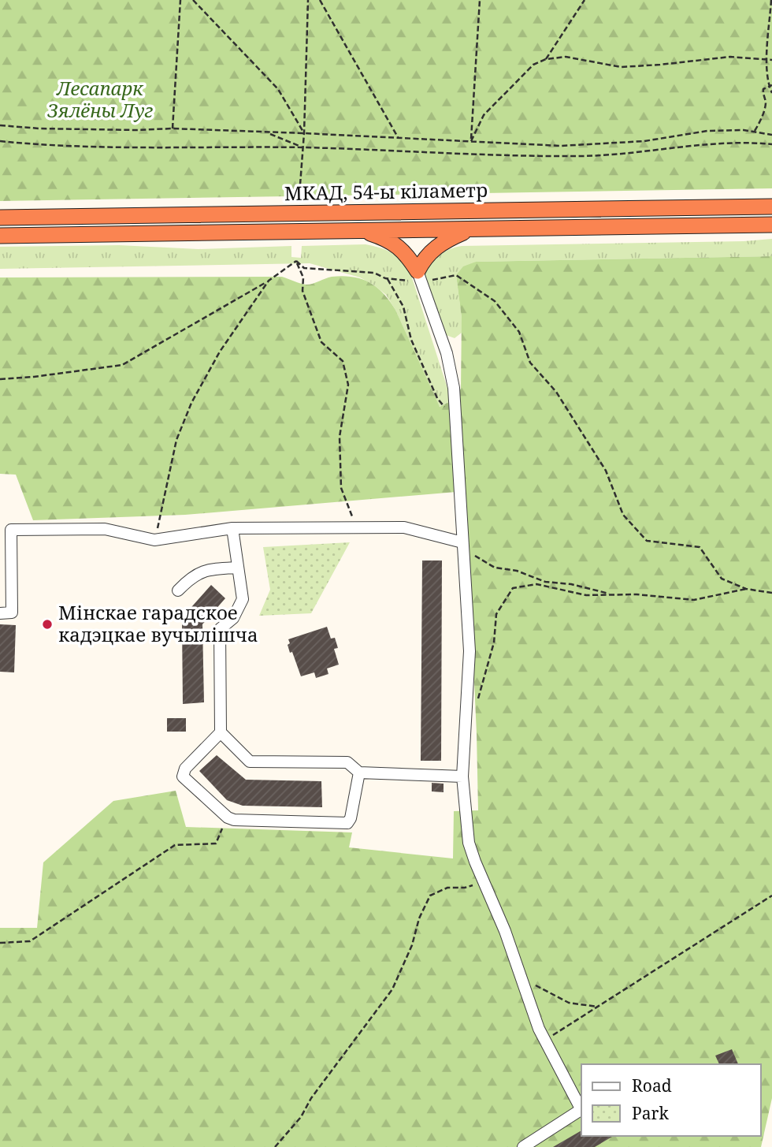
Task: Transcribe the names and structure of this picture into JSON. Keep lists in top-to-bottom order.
{
  "streets": {
    "highway": ["МКАД, 54-ы кіламетр"]
  },
  "parks": ["Лесапарк Зялёны Луг"],
  "places": ["Мінскае гарадское кадэцкае вучылішча"],
  "legend": ["Road", "Park"]
}
